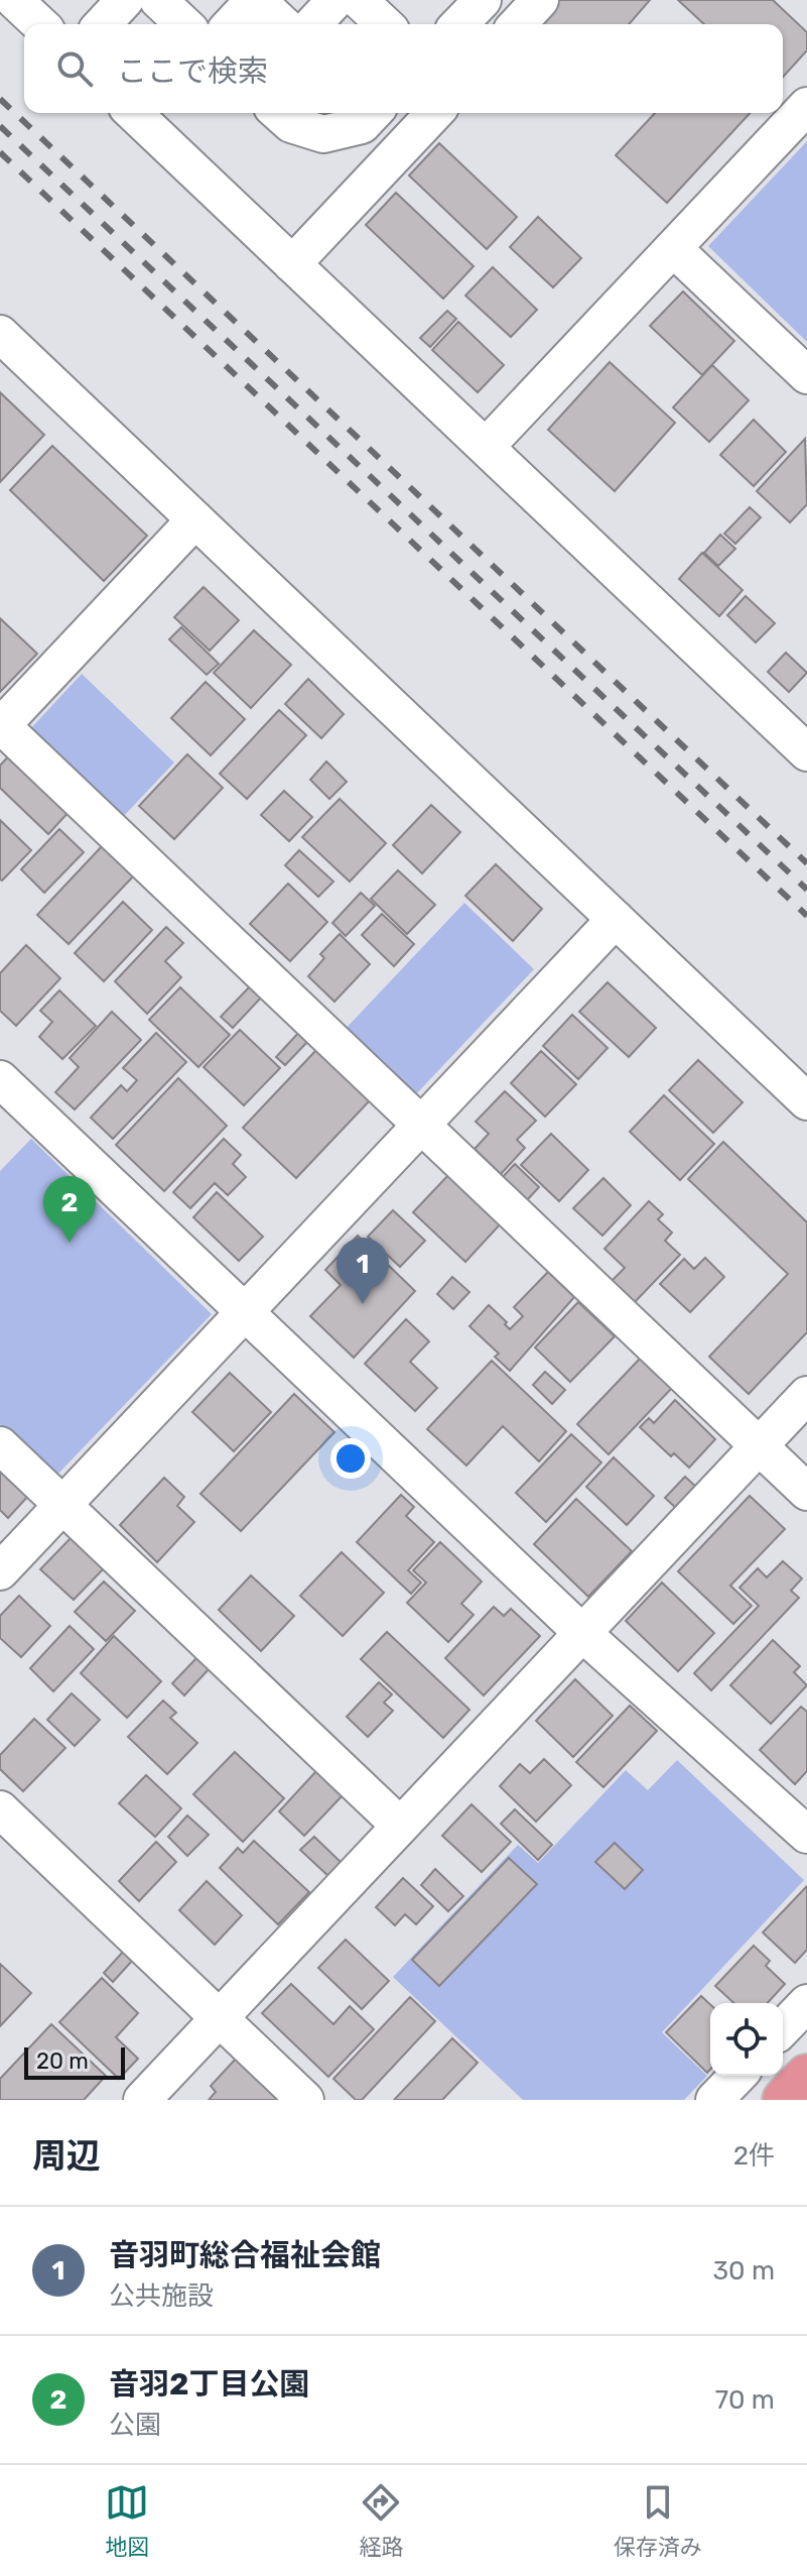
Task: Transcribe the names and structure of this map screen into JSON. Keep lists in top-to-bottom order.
{
  "scale_bar": "20 m",
  "page": {
    "search": "ここで検索",
    "pins": ["2", "1"],
    "scale": "20 m",
    "heading": ["周辺", "2件"],
    "list": [
      {
        "mark": "1",
        "name": "音羽町総合福祉会館",
        "note": "公共施設",
        "value": "30 m"
      },
      {
        "mark": "2",
        "name": "音羽2丁目公園",
        "note": "公園",
        "value": "70 m"
      }
    ],
    "nav": ["地図", "経路", "保存済み"]
  }
}
